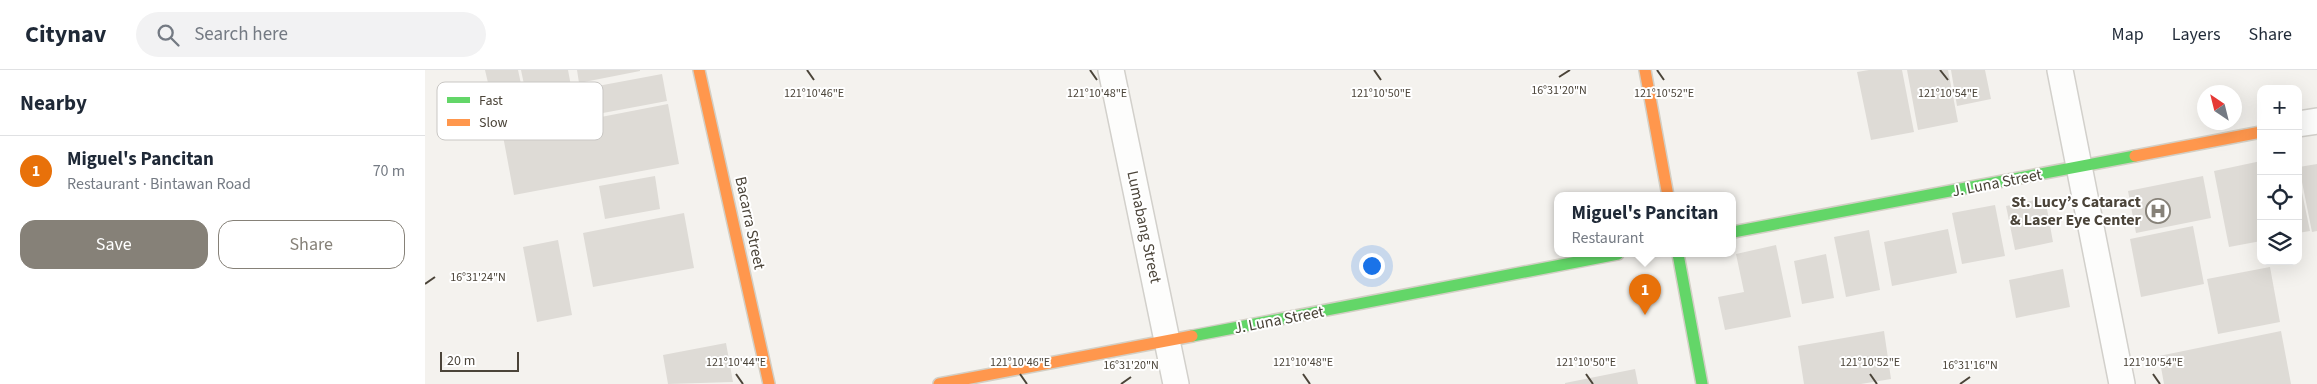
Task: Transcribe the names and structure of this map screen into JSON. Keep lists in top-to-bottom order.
{
  "streets": {
    "street": ["J. Luna Street", "Bacarra Street", "Lumabang Street"]
  },
  "crossings": [
    ["J. Luna Street", "Lumabang Street"]
  ],
  "places": {
    "hospital": ["St. Lucy’s Cataract & Laser Eye Center"]
  },
  "legend": ["Fast", "Slow"],
  "scale_bar": "20 m",
  "north": "top left",
  "page": {
    "header": "Citynav",
    "search": "Search here",
    "nav": ["Map", "Layers", "Share"],
    "heading": "Nearby",
    "map_buttons": ["+", "−"],
    "list": [
      {
        "mark": "1",
        "name": "Miguel's Pancitan",
        "note": "Restaurant · Bintawan Road",
        "value": "70 m"
      }
    ],
    "popup": ["Miguel's Pancitan", "Restaurant"],
    "buttons": ["Save", "Share"],
    "pins": "1",
    "scale": "20 m"
  },
  "coordinates": [
    "16°31'20\"N",
    "121°10'50\"E",
    "121°10'52\"E",
    "121°10'54\"E",
    "121°10'46\"E",
    "121°10'48\"E",
    "16°31'24\"N",
    "121°10'44\"E",
    "16°31'16\"N"
  ]
}
